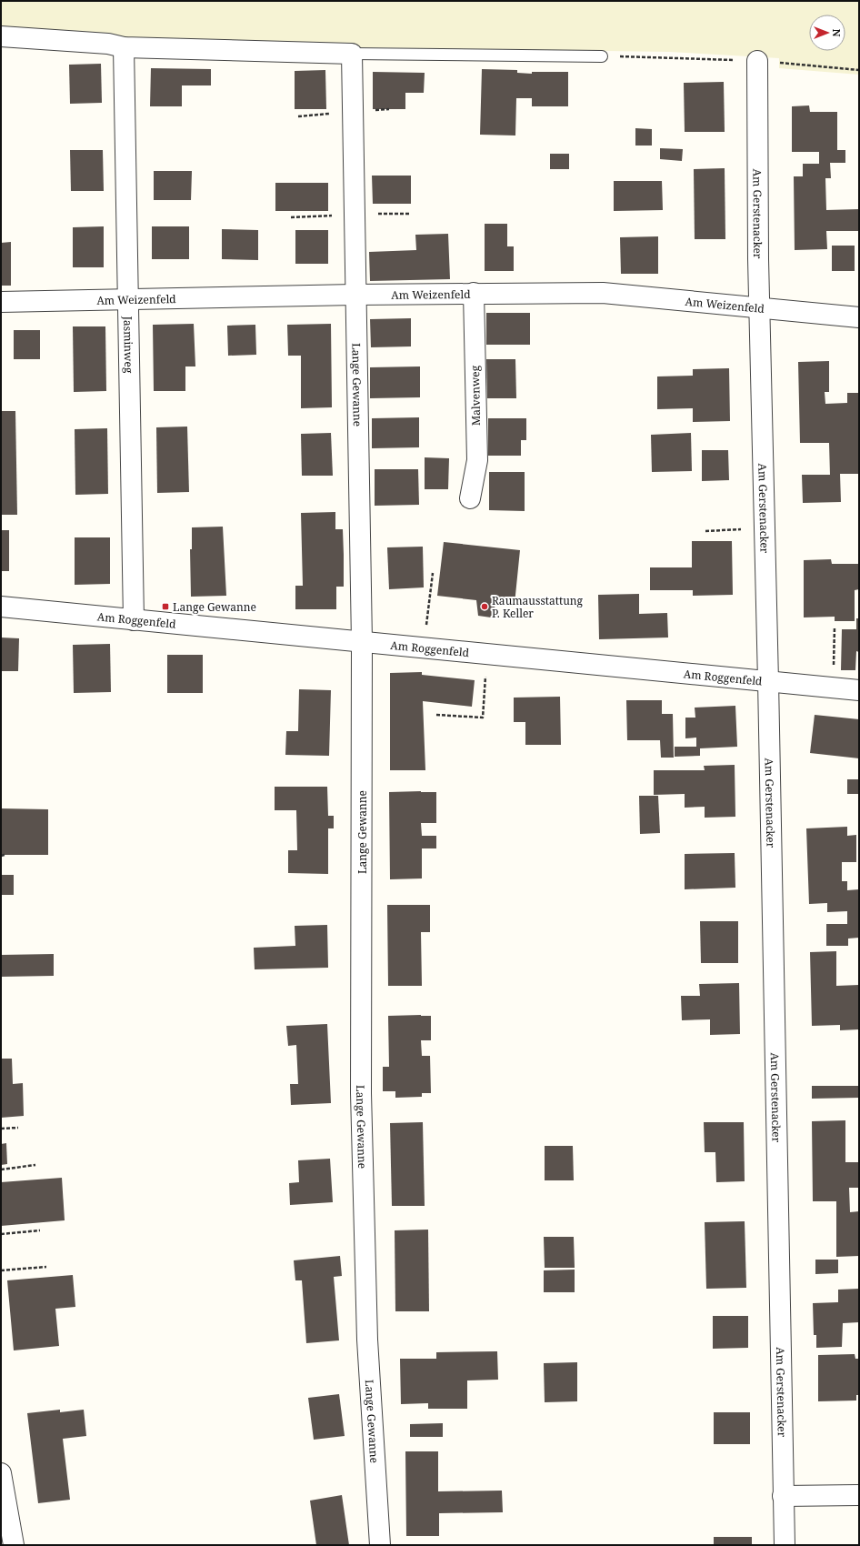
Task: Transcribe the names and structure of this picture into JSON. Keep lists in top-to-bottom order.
{
  "streets": {
    "street": [
      "Am Gerstenacker",
      "Am Weizenfeld",
      "Jasminweg",
      "Lange Gewanne",
      "Malvenweg",
      "Am Roggenfeld"
    ]
  },
  "crossings": [
    ["Am Gerstenacker", "Am Weizenfeld"],
    ["Am Gerstenacker", "Am Roggenfeld"],
    ["Am Weizenfeld", "Jasminweg"],
    ["Am Weizenfeld", "Lange Gewanne"],
    ["Am Weizenfeld", "Malvenweg"],
    ["Jasminweg", "Am Roggenfeld"],
    ["Lange Gewanne", "Am Roggenfeld"]
  ],
  "places": {
    "transit": ["Lange Gewanne"],
    "other": ["Raumausstattung P. Keller"]
  },
  "north": "right"
}
